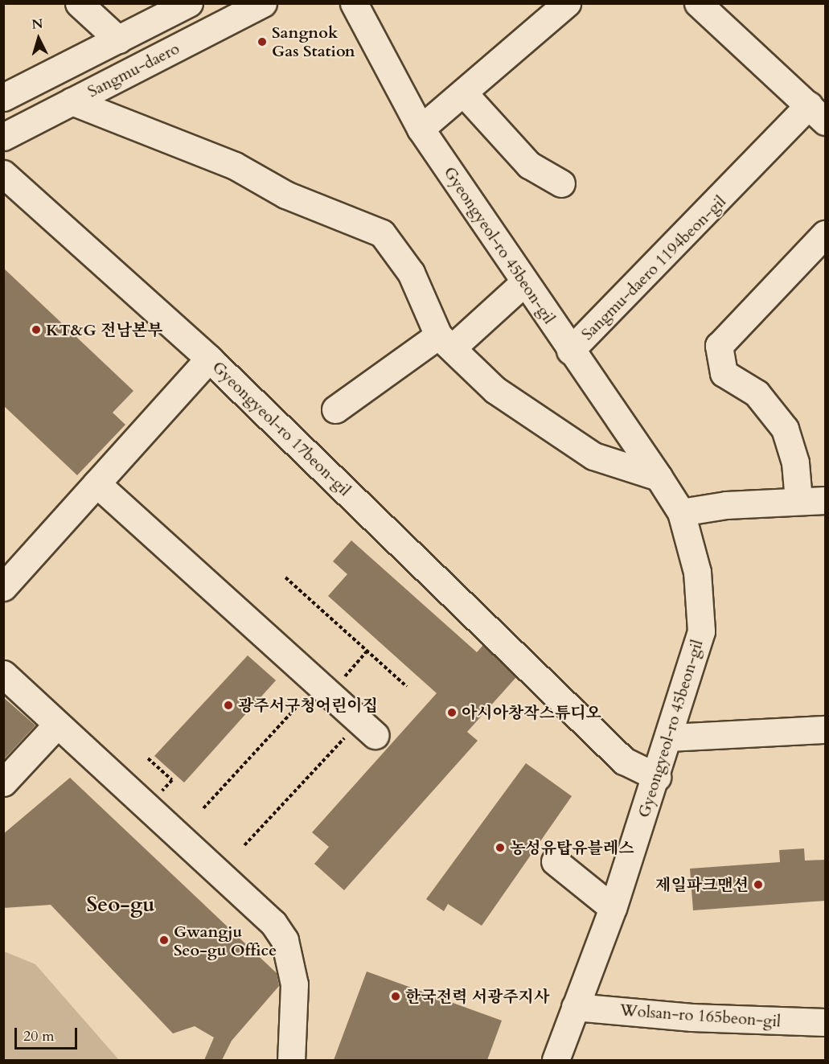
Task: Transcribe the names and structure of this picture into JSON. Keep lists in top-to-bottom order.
{
  "streets": {
    "street": [
      "Sangmu-daero",
      "Gyeongyeol-ro 45beon-gil",
      "Sangmu-daero 1194beon-gil",
      "Gyeongyeol-ro 17beon-gil",
      "Wolsan-ro 165beon-gil"
    ]
  },
  "crossings": [
    ["Gyeongyeol-ro 45beon-gil", "Sangmu-daero 1194beon-gil"],
    ["Gyeongyeol-ro 45beon-gil", "Gyeongyeol-ro 17beon-gil"],
    ["Gyeongyeol-ro 45beon-gil", "Wolsan-ro 165beon-gil"]
  ],
  "districts": ["Seo-gu"],
  "places": [
    "Sangnok Gas Station",
    "KT&G 전남본부",
    "광주서구청어린이집",
    "아시아창작스튜디오",
    "농성유탑유블레스",
    "제일파크맨션",
    "Gwangju Seo-gu Office",
    "한국전력 서광주지사"
  ],
  "scale_bar": "20 m",
  "north": "top"
}
